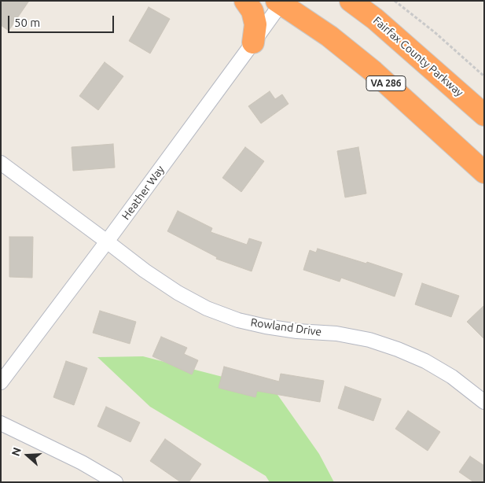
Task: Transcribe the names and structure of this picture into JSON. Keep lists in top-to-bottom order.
{
  "streets": {
    "highway": ["Fairfax County Parkway", "VA 286"],
    "street": ["Heather Way", "Rowland Drive"]
  },
  "crossings": [
    ["VA 286", "Heather Way"],
    ["Heather Way", "Rowland Drive"]
  ],
  "scale_bar": "50 m",
  "north": "left"
}
